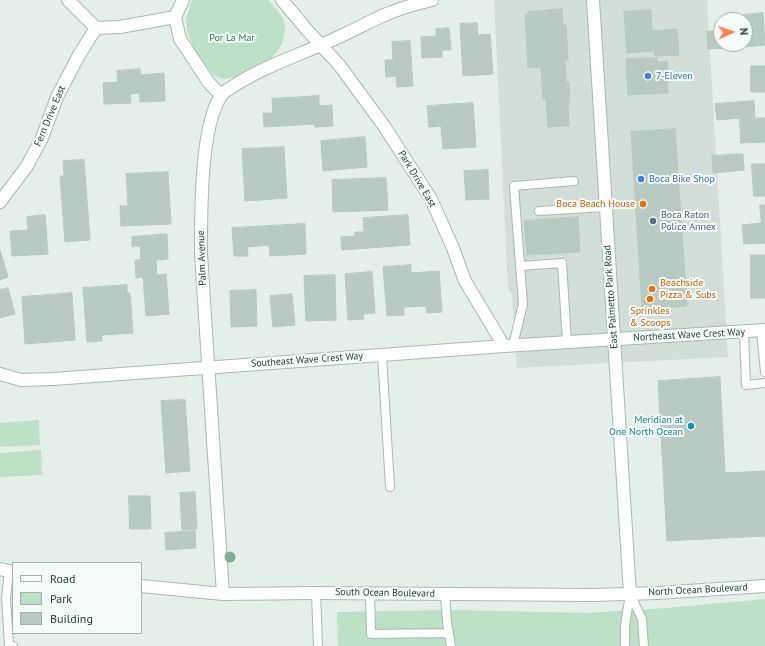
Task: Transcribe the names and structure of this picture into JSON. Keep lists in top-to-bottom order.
{
  "streets": {
    "street": [
      "Fern Drive East",
      "Park Drive East",
      "Palm Avenue",
      "East Palmetto Park Road",
      "Northeast Wave Crest Way",
      "Southeast Wave Crest Way",
      "North Ocean Boulevard",
      "South Ocean Boulevard"
    ]
  },
  "crossings": [
    ["Park Drive East", "Southeast Wave Crest Way"],
    ["Palm Avenue", "Southeast Wave Crest Way"],
    ["Palm Avenue", "South Ocean Boulevard"],
    ["East Palmetto Park Road", "Northeast Wave Crest Way"],
    ["East Palmetto Park Road", "Southeast Wave Crest Way"],
    ["East Palmetto Park Road", "North Ocean Boulevard"],
    ["East Palmetto Park Road", "South Ocean Boulevard"],
    ["Northeast Wave Crest Way", "Southeast Wave Crest Way"],
    ["North Ocean Boulevard", "South Ocean Boulevard"]
  ],
  "parks": ["Por La Mar"],
  "places": [
    "7-Eleven",
    "Boca Bike Shop",
    "Boca Beach House",
    "Boca Raton Police Annex",
    "Beachside Pizza & Subs",
    "Sprinkles & Scoops",
    "Meridian at One North Ocean"
  ],
  "legend": ["Road", "Park", "Building"],
  "north": "right"
}
